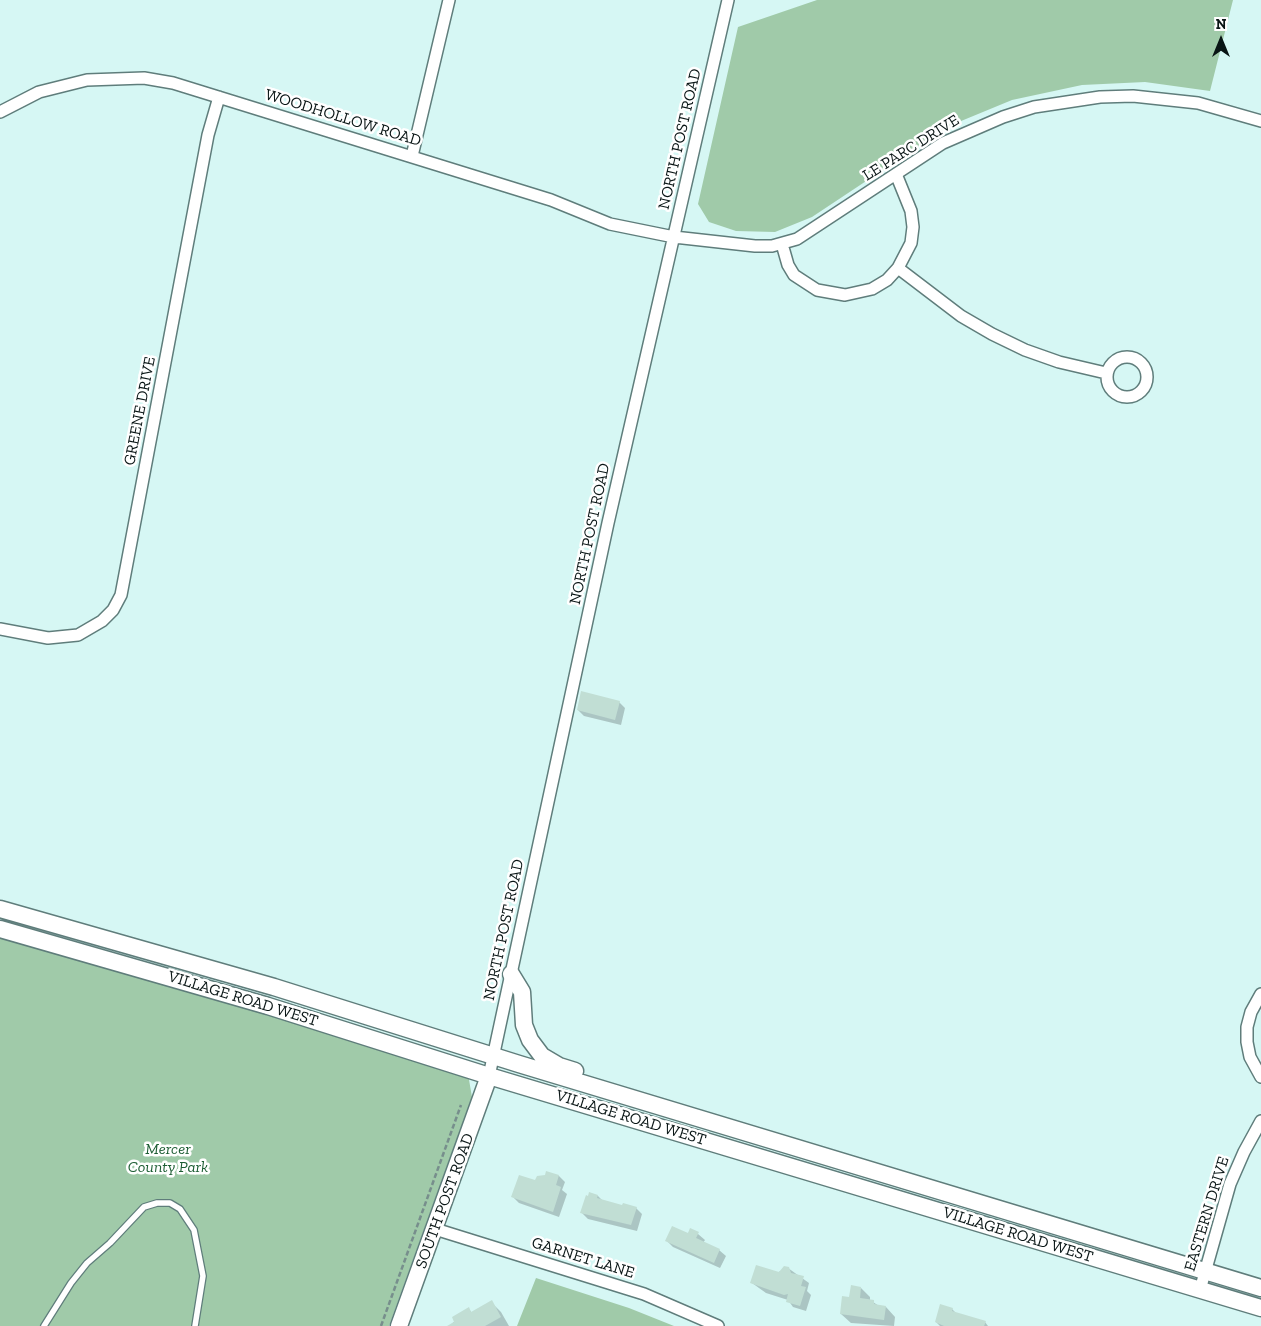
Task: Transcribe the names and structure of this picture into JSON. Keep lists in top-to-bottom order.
{
  "streets": {
    "main road": ["VILLAGE ROAD WEST", "SOUTH POST ROAD"],
    "street": [
      "WOODHOLLOW ROAD",
      "NORTH POST ROAD",
      "LE PARC DRIVE",
      "GREENE DRIVE",
      "EASTERN DRIVE",
      "GARNET LANE"
    ]
  },
  "crossings": [
    ["WOODHOLLOW ROAD", "NORTH POST ROAD"],
    ["WOODHOLLOW ROAD", "LE PARC DRIVE"],
    ["WOODHOLLOW ROAD", "GREENE DRIVE"],
    ["NORTH POST ROAD", "LE PARC DRIVE"],
    ["NORTH POST ROAD", "VILLAGE ROAD WEST"],
    ["NORTH POST ROAD", "SOUTH POST ROAD"],
    ["VILLAGE ROAD WEST", "SOUTH POST ROAD"],
    ["VILLAGE ROAD WEST", "EASTERN DRIVE"],
    ["SOUTH POST ROAD", "GARNET LANE"]
  ],
  "parks": ["Mercer County Park"],
  "north": "top"
}
